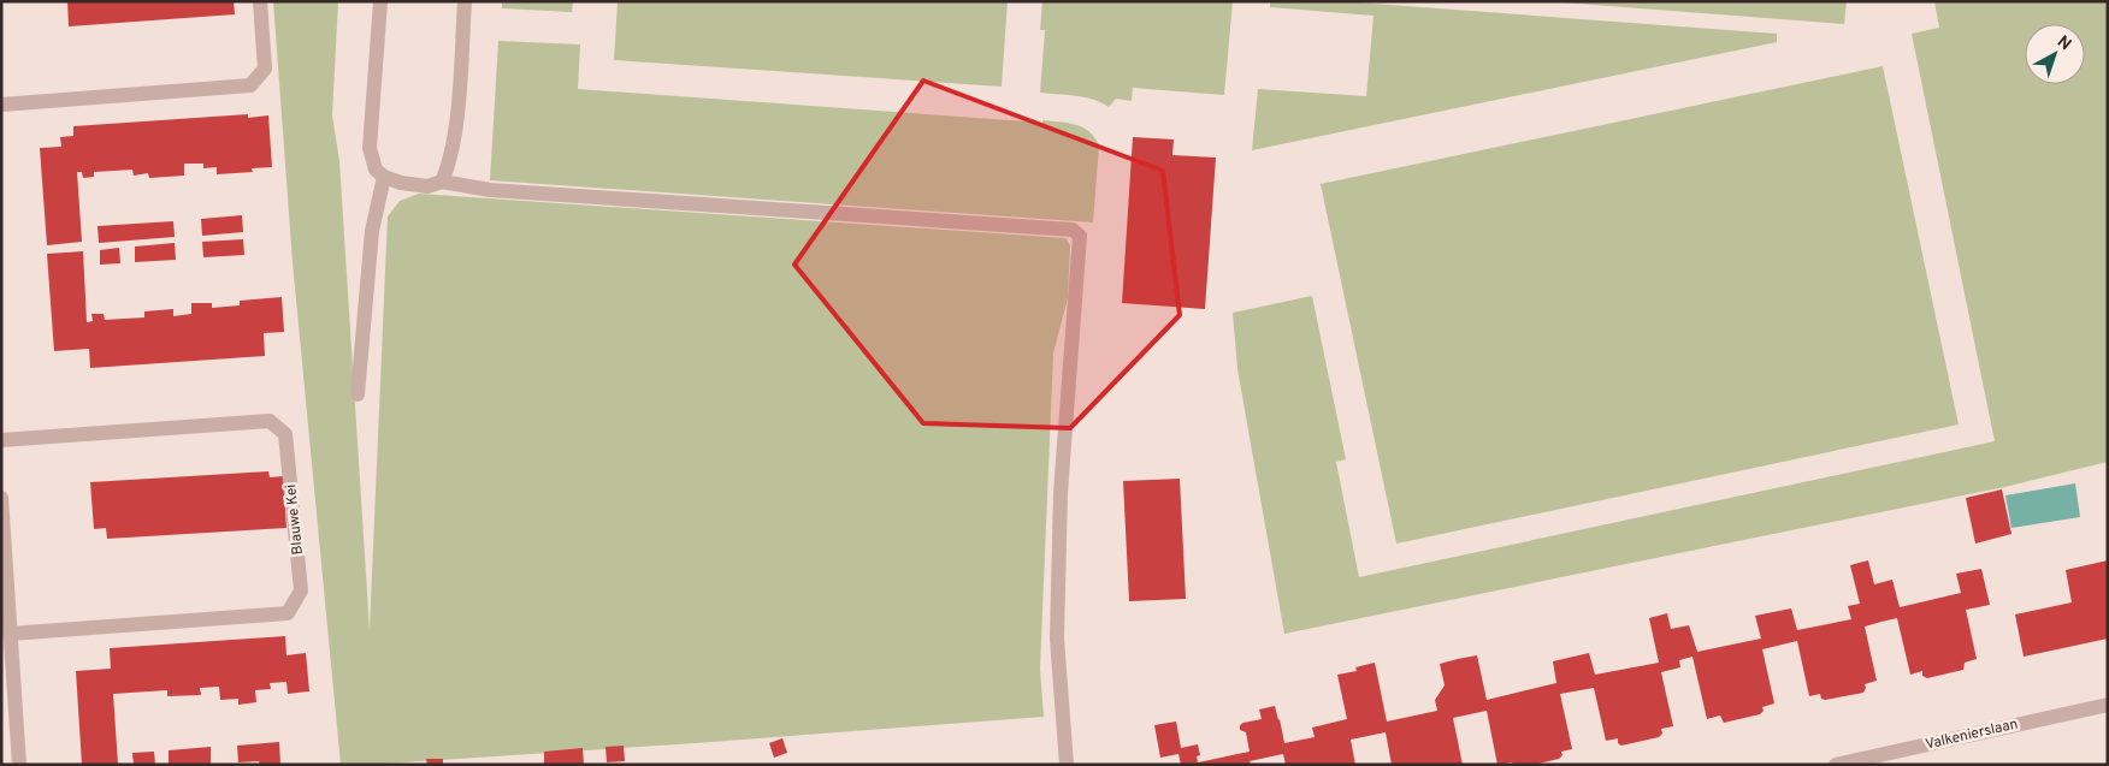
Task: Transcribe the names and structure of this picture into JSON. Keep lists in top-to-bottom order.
{
  "streets": {
    "street": ["Blauwe Kei", "Valkenierslaan"]
  },
  "north": "top right"
}
